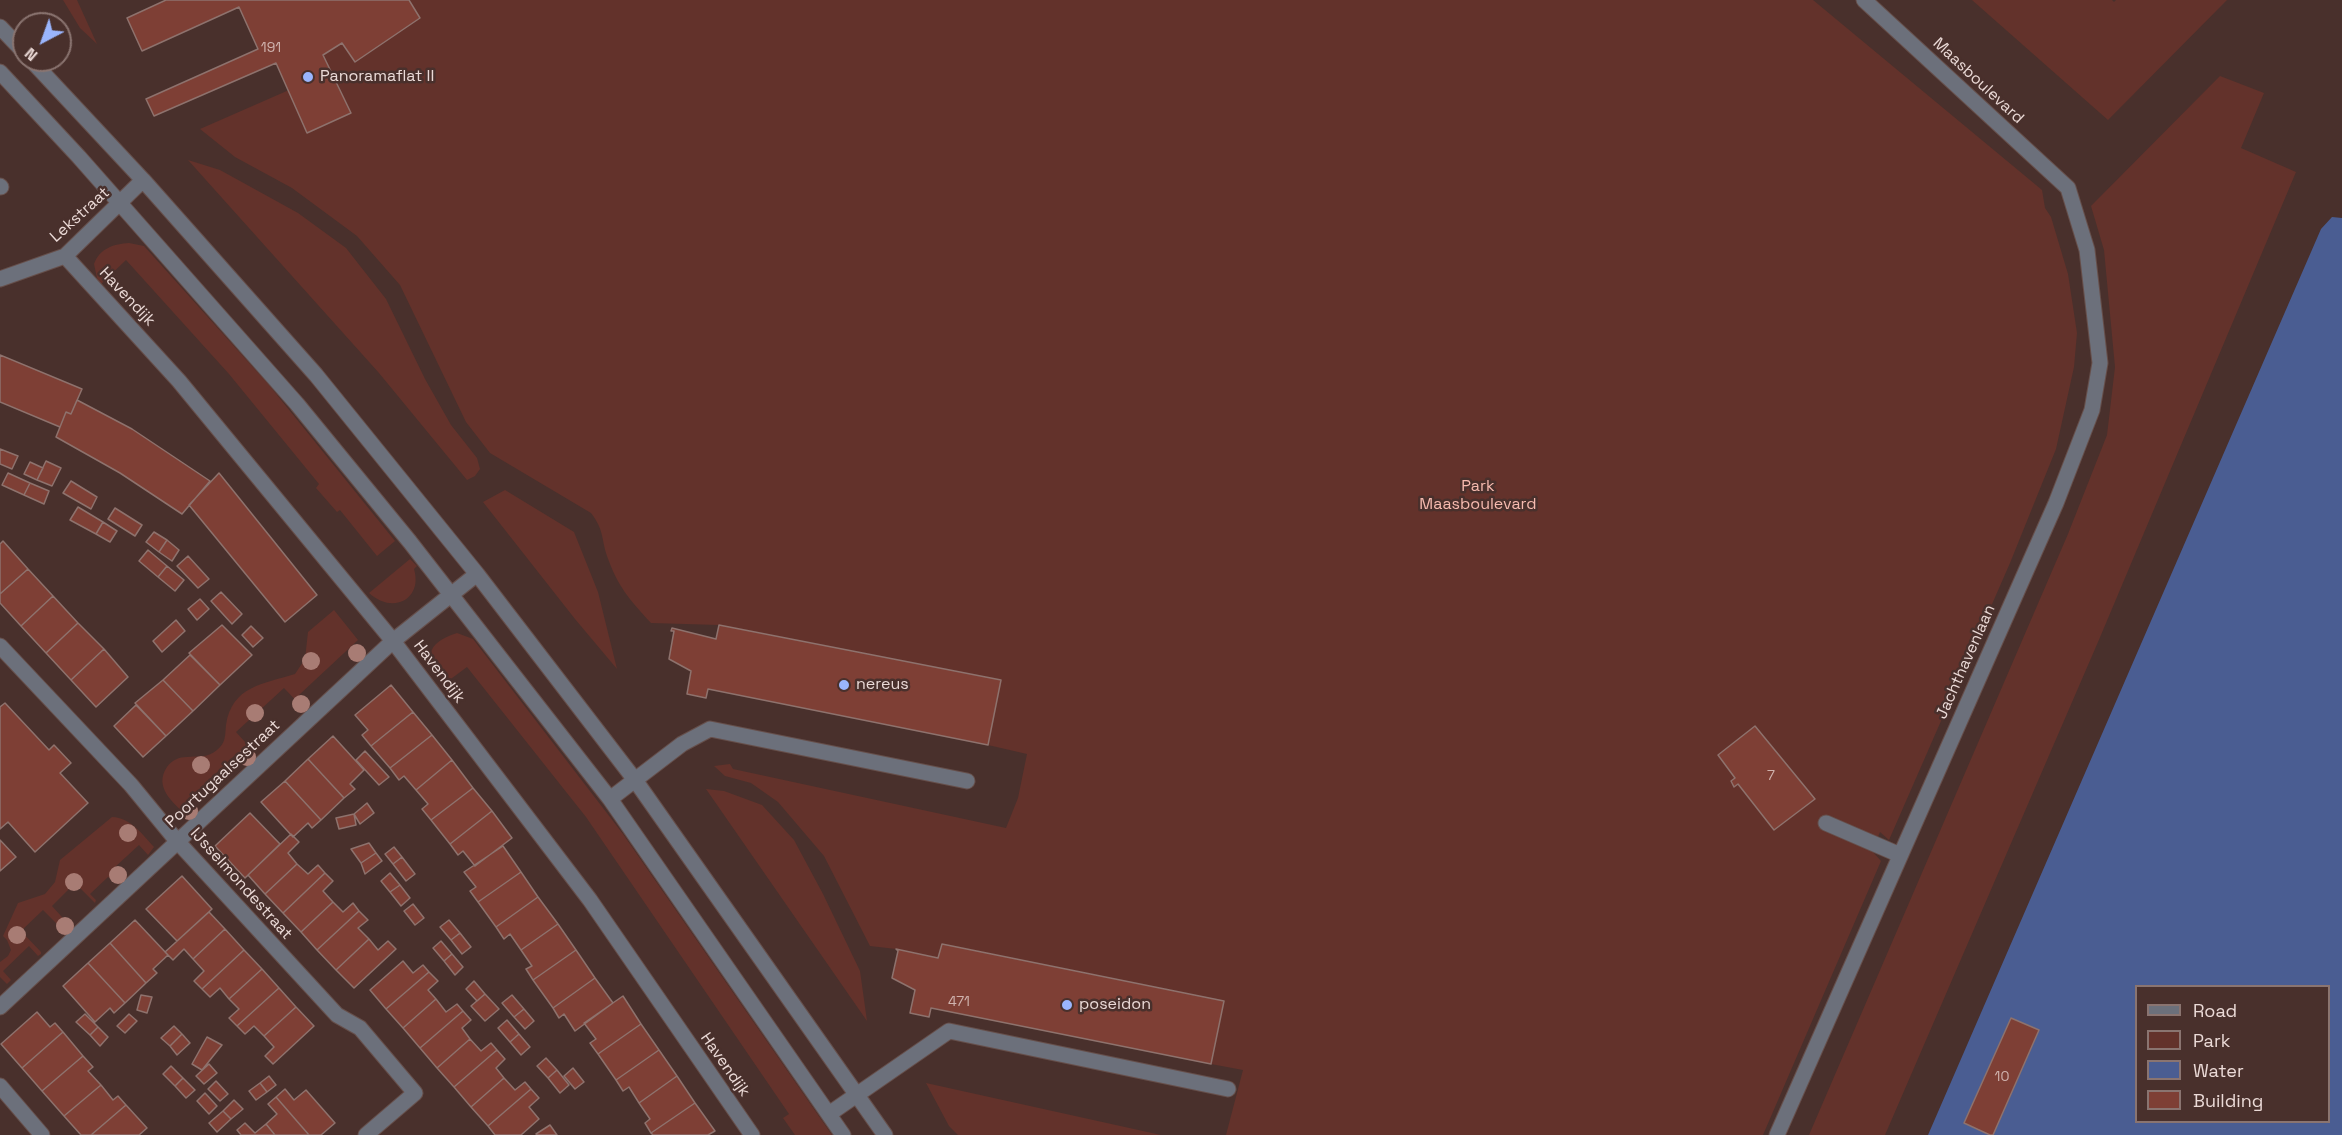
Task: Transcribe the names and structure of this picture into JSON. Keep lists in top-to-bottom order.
{
  "streets": {
    "street": [
      "Maasboulevard",
      "Lekstraat",
      "Havendijk",
      "Jachthavenlaan",
      "Poortugaalsestraat",
      "IJsselmondestraat"
    ]
  },
  "crossings": [
    ["Maasboulevard", "Jachthavenlaan"],
    ["Lekstraat", "Havendijk"],
    ["Havendijk", "Poortugaalsestraat"],
    ["Poortugaalsestraat", "IJsselmondestraat"]
  ],
  "parks": ["Park Maasboulevard"],
  "places": ["Panoramaflat II", "nereus", "poseidon"],
  "house_numbers": [
    "191",
    "7",
    "471",
    "10"
  ],
  "legend": [
    "Road",
    "Park",
    "Water",
    "Building"
  ],
  "north": "bottom left"
}
